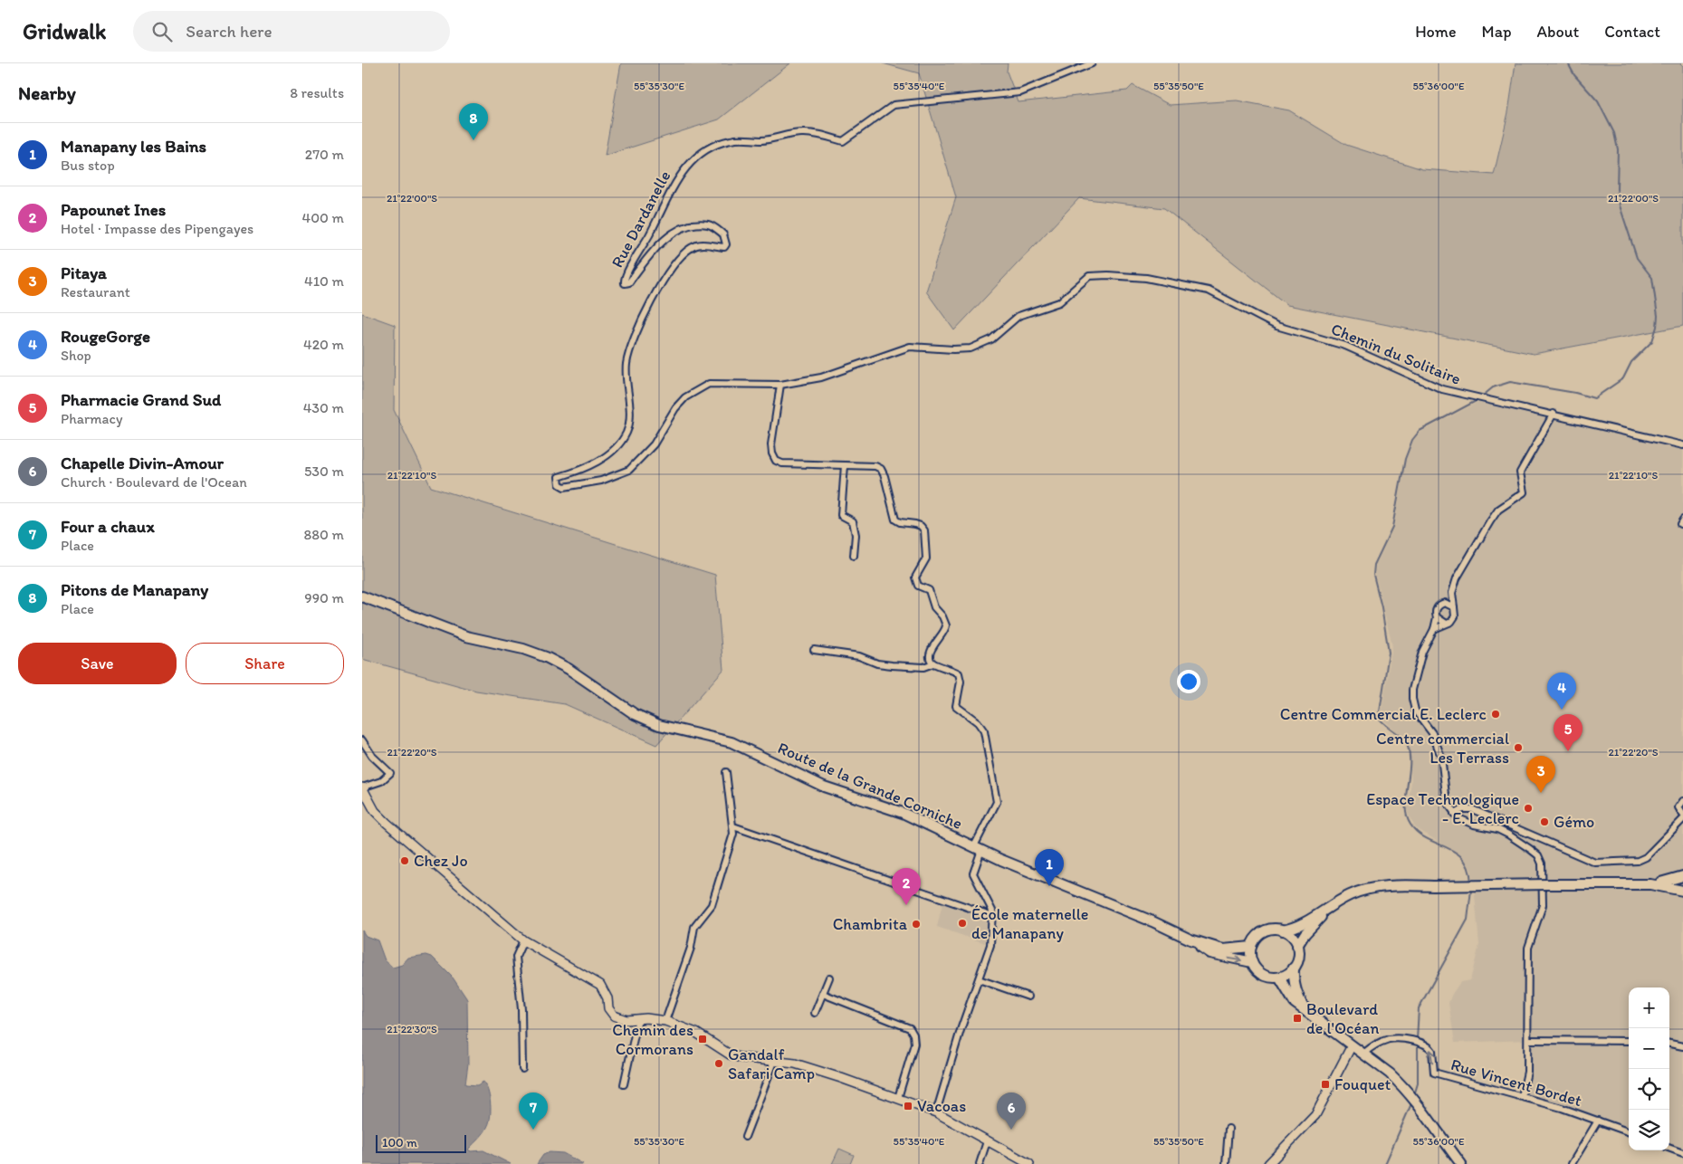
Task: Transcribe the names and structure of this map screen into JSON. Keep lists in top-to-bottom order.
{
  "streets": {
    "main road": ["Route de la Grande Corniche"],
    "street": ["Rue Dardanelle", "Chemin du Solitaire", "Rue Vincent Bordet"]
  },
  "crossings": [
    ["Rue Dardanelle", "Chemin du Solitaire"]
  ],
  "one_way": ["Rue Vincent Bordet"],
  "places": {
    "other": [
      "Centre Commercial E. Leclerc",
      "Centre commercial Les Terrass",
      "Espace Technologique - E. Leclerc",
      "Gémo",
      "Chez Jo",
      "École maternelle de Manapany",
      "Chambrita",
      "Gandalf Safari Camp"
    ],
    "transit": [
      "Boulevard de l'Océan",
      "Chemin des Cormorans",
      "Fouquet",
      "Vacoas"
    ]
  },
  "scale_bar": "100 m",
  "page": {
    "header": "Gridwalk",
    "search": "Search here",
    "nav": [
      "Home",
      "Map",
      "About",
      "Contact"
    ],
    "heading": ["Nearby", "8 results"],
    "pins": [
      "8",
      "4",
      "5",
      "3",
      "1",
      "2",
      "6",
      "7"
    ],
    "list": [
      {
        "mark": "1",
        "name": "Manapany les Bains",
        "note": "Bus stop",
        "value": "270 m"
      },
      {
        "mark": "2",
        "name": "Papounet Ines",
        "note": "Hotel · Impasse des Pipengayes",
        "value": "400 m"
      },
      {
        "mark": "3",
        "name": "Pitaya",
        "note": "Restaurant",
        "value": "410 m"
      },
      {
        "mark": "4",
        "name": "RougeGorge",
        "note": "Shop",
        "value": "420 m"
      },
      {
        "mark": "5",
        "name": "Pharmacie Grand Sud",
        "note": "Pharmacy",
        "value": "430 m"
      },
      {
        "mark": "6",
        "name": "Chapelle Divin-Amour",
        "note": "Church · Boulevard de l'Ocean",
        "value": "530 m"
      },
      {
        "mark": "7",
        "name": "Four a chaux",
        "note": "Place",
        "value": "880 m"
      },
      {
        "mark": "8",
        "name": "Pitons de Manapany",
        "note": "Place",
        "value": "990 m"
      }
    ],
    "buttons": ["Save", "Share"],
    "map_buttons": ["+", "−"],
    "scale": "100 m"
  },
  "coordinates": [
    "55°35'30\"E",
    "55°35'40\"E",
    "55°35'50\"E",
    "55°36'00\"E",
    "21°22'00\"S",
    "21°22'10\"S",
    "21°22'20\"S",
    "21°22'30\"S"
  ]
}
